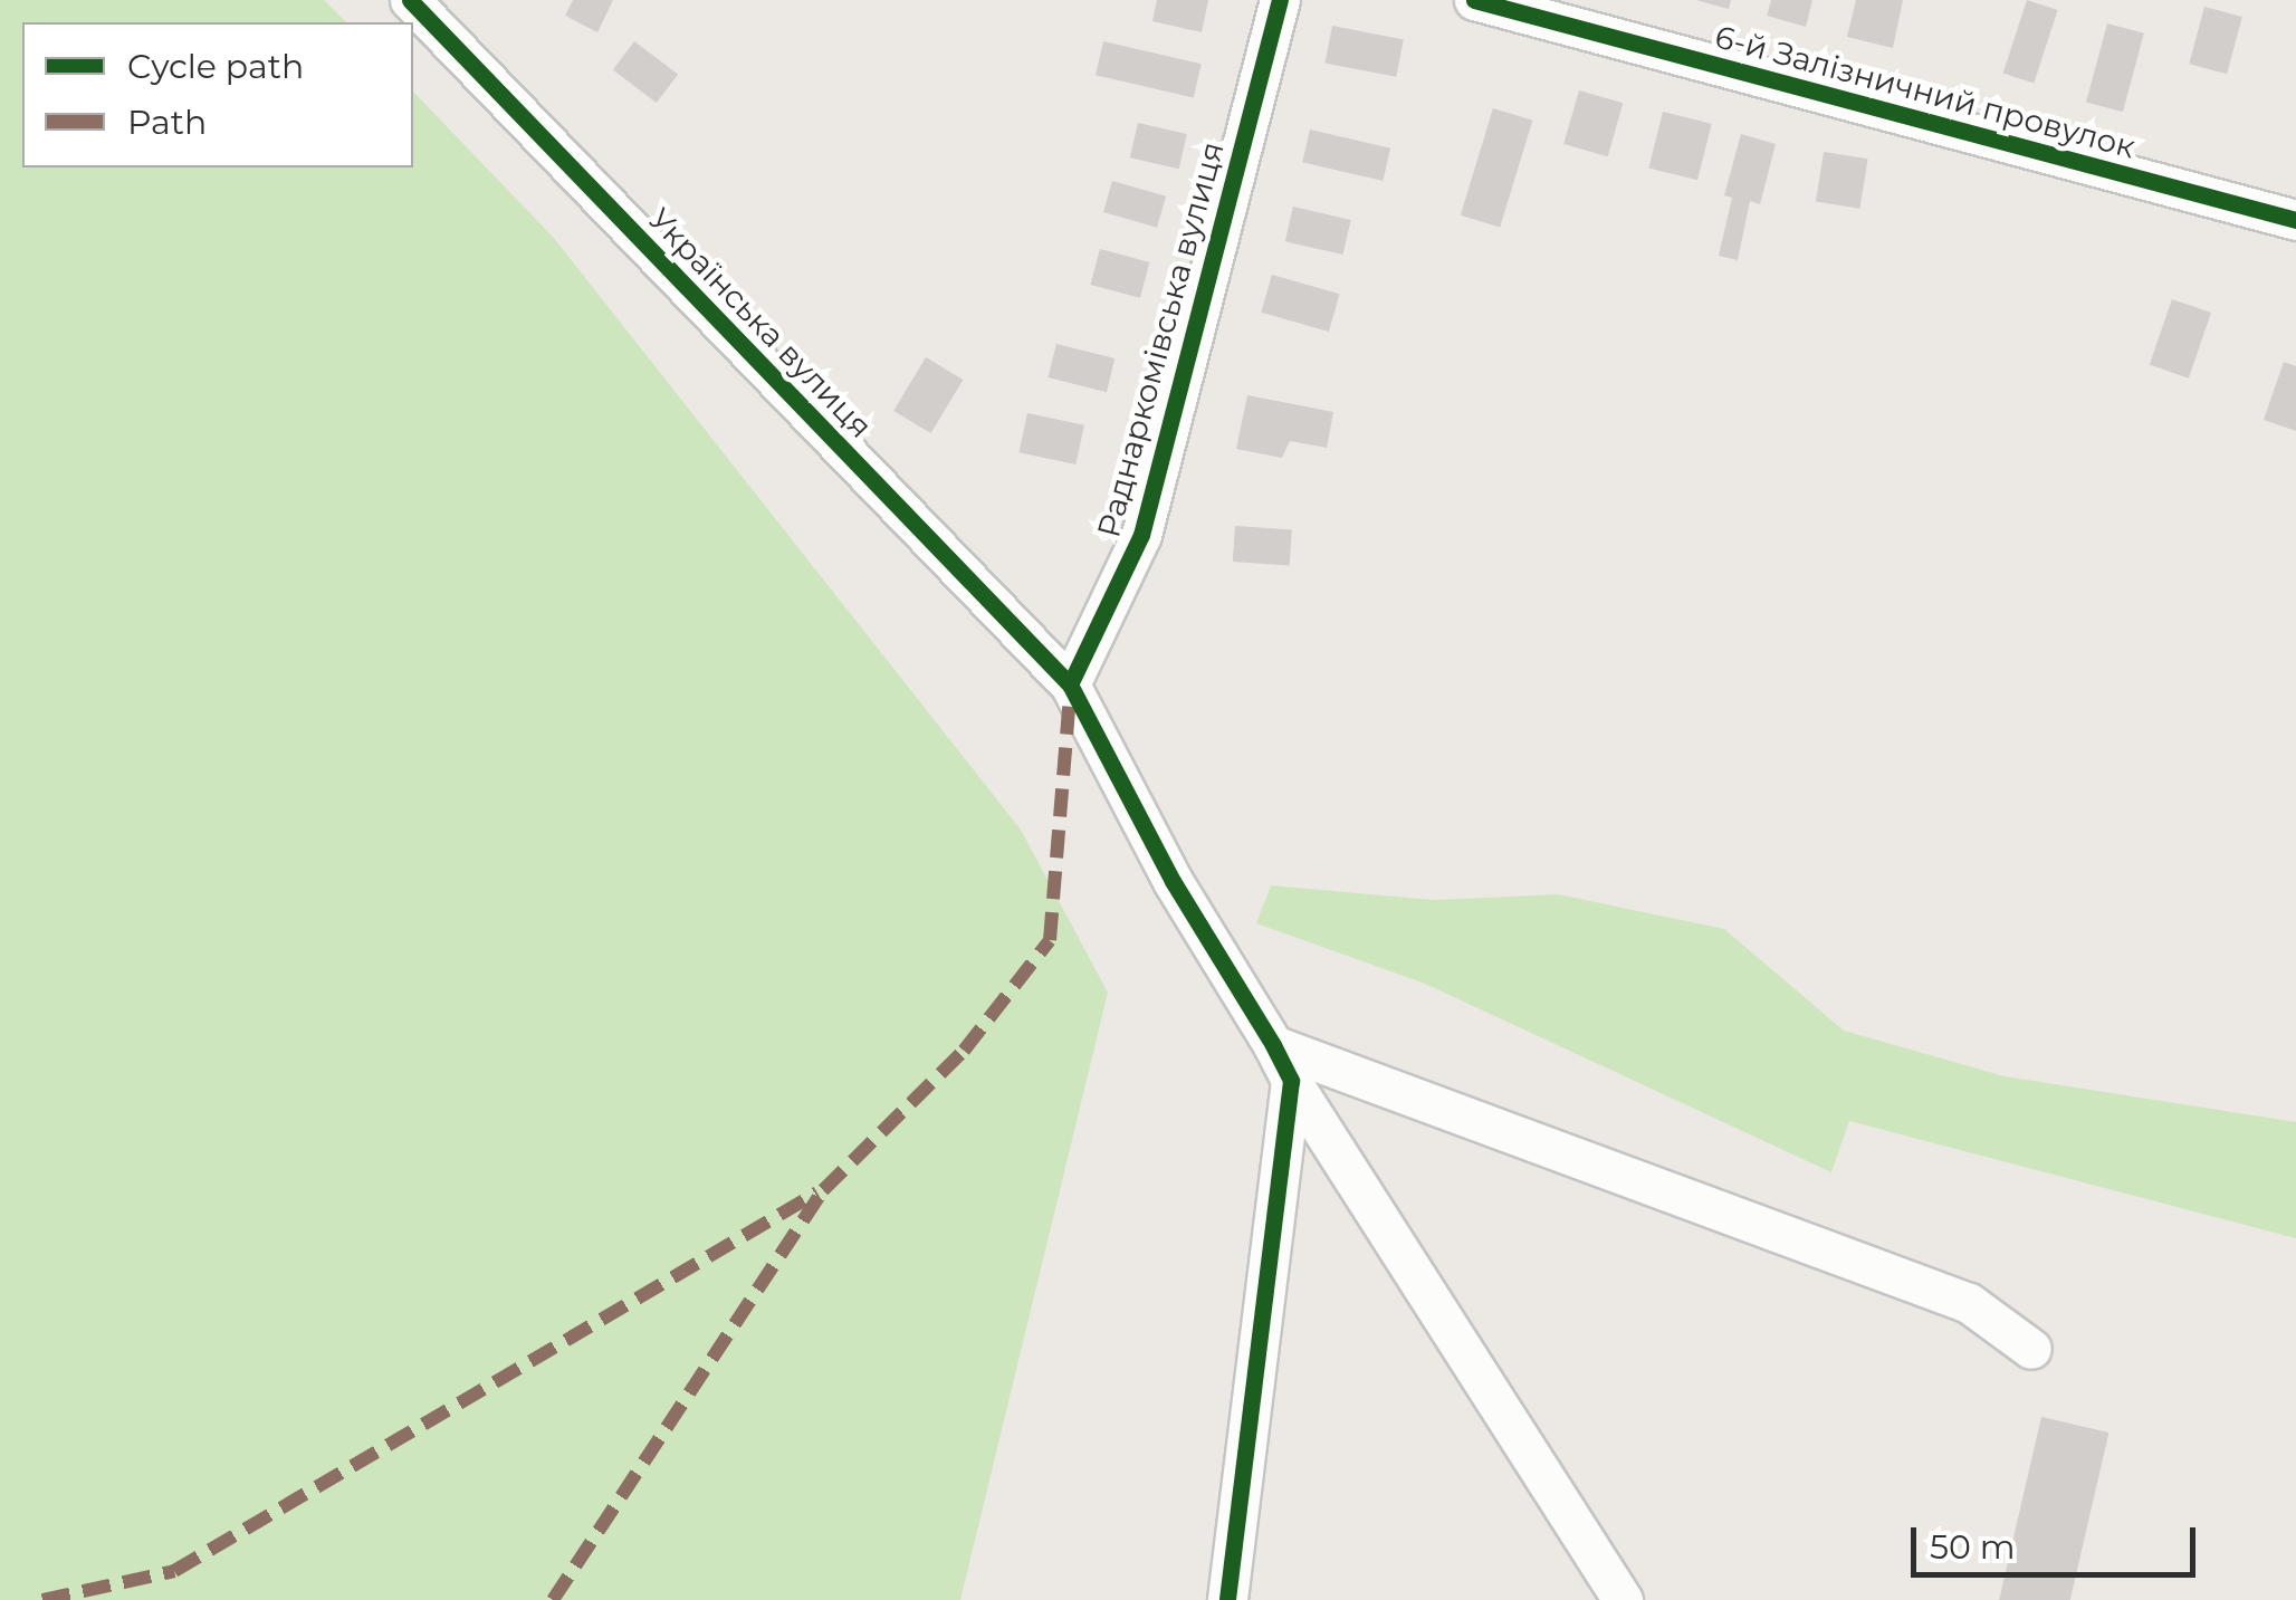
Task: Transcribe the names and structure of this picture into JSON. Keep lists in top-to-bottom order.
{
  "streets": {
    "street": ["6-й Залізничний провулок", "Українська вулиця", "Раднаркомівська вулиця"]
  },
  "crossings": [
    ["Українська вулиця", "Раднаркомівська вулиця"]
  ],
  "legend": ["Cycle path", "Path"],
  "scale_bar": "50 m"
}
